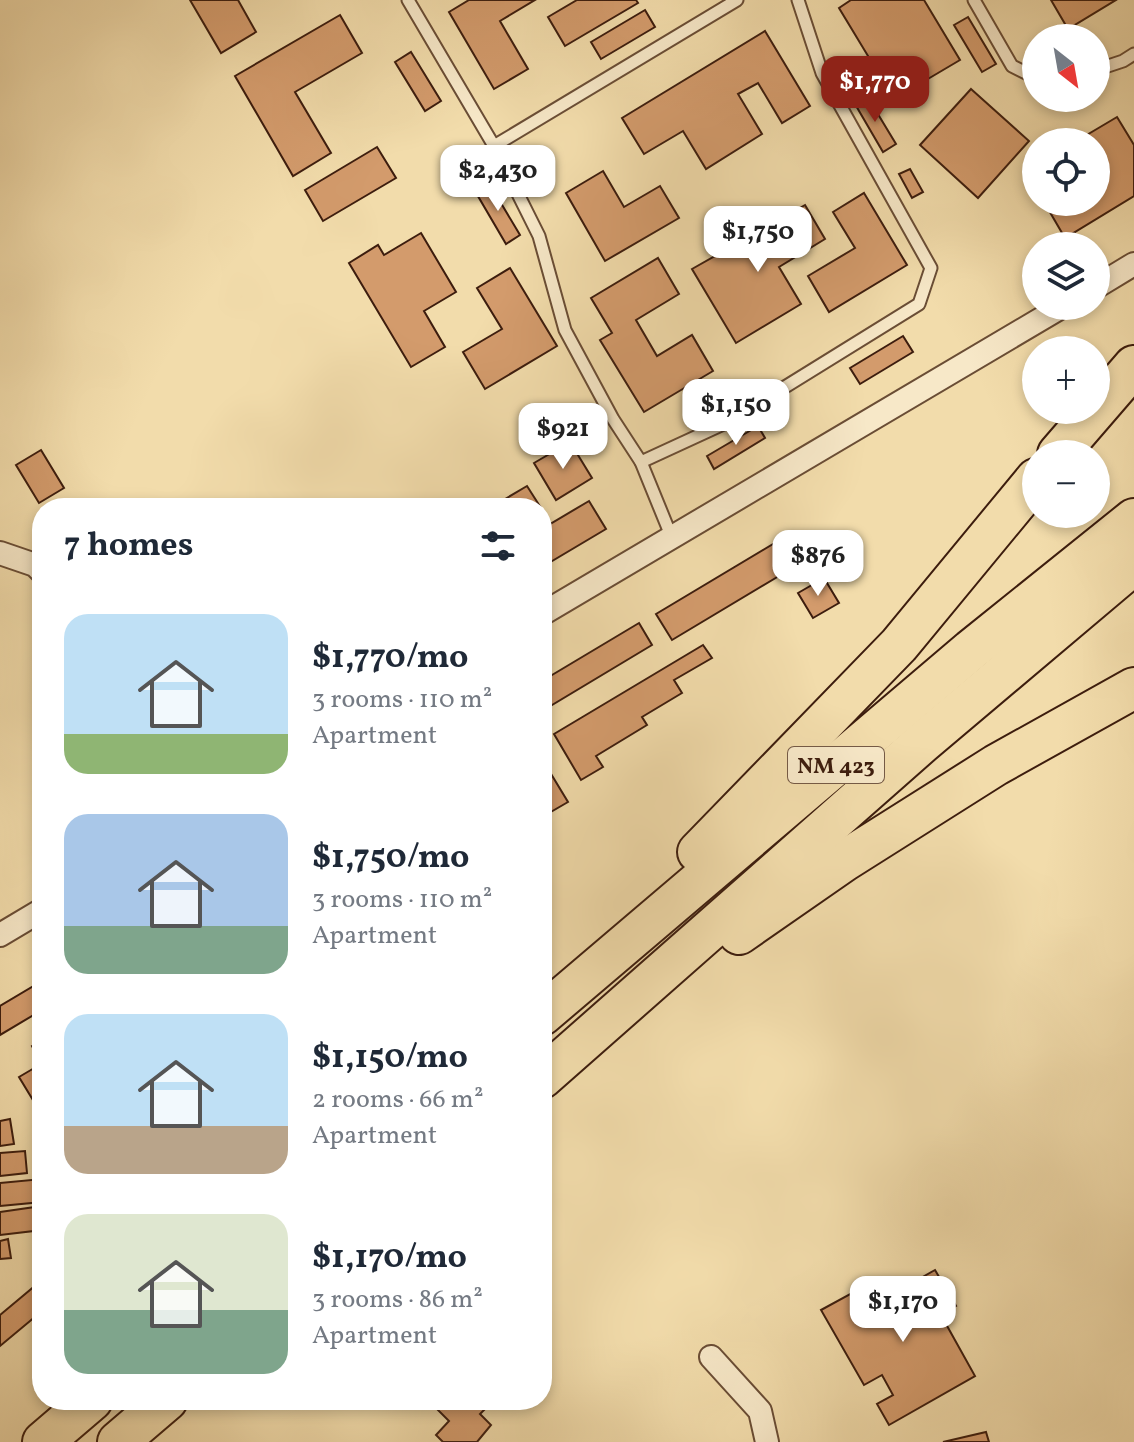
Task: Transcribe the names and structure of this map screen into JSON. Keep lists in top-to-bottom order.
{
  "streets": {
    "highway": ["NM 423"]
  },
  "north": "bottom right",
  "page": {
    "map_buttons": ["+", "−"],
    "price": [
      "$1,770",
      "$2,430",
      "$1,750",
      "$1,150",
      "$921",
      "$876",
      "$1,170"
    ],
    "heading": "7 homes",
    "list": [
      {
        "name": "$1,770/mo",
        "note": "3 rooms · 110 m² · Apartment"
      },
      {
        "name": "$1,750/mo",
        "note": "3 rooms · 110 m² · Apartment"
      },
      {
        "name": "$1,150/mo",
        "note": "2 rooms · 66 m² · Apartment"
      },
      {
        "name": "$1,170/mo",
        "note": "3 rooms · 86 m² · Apartment"
      }
    ]
  }
}
